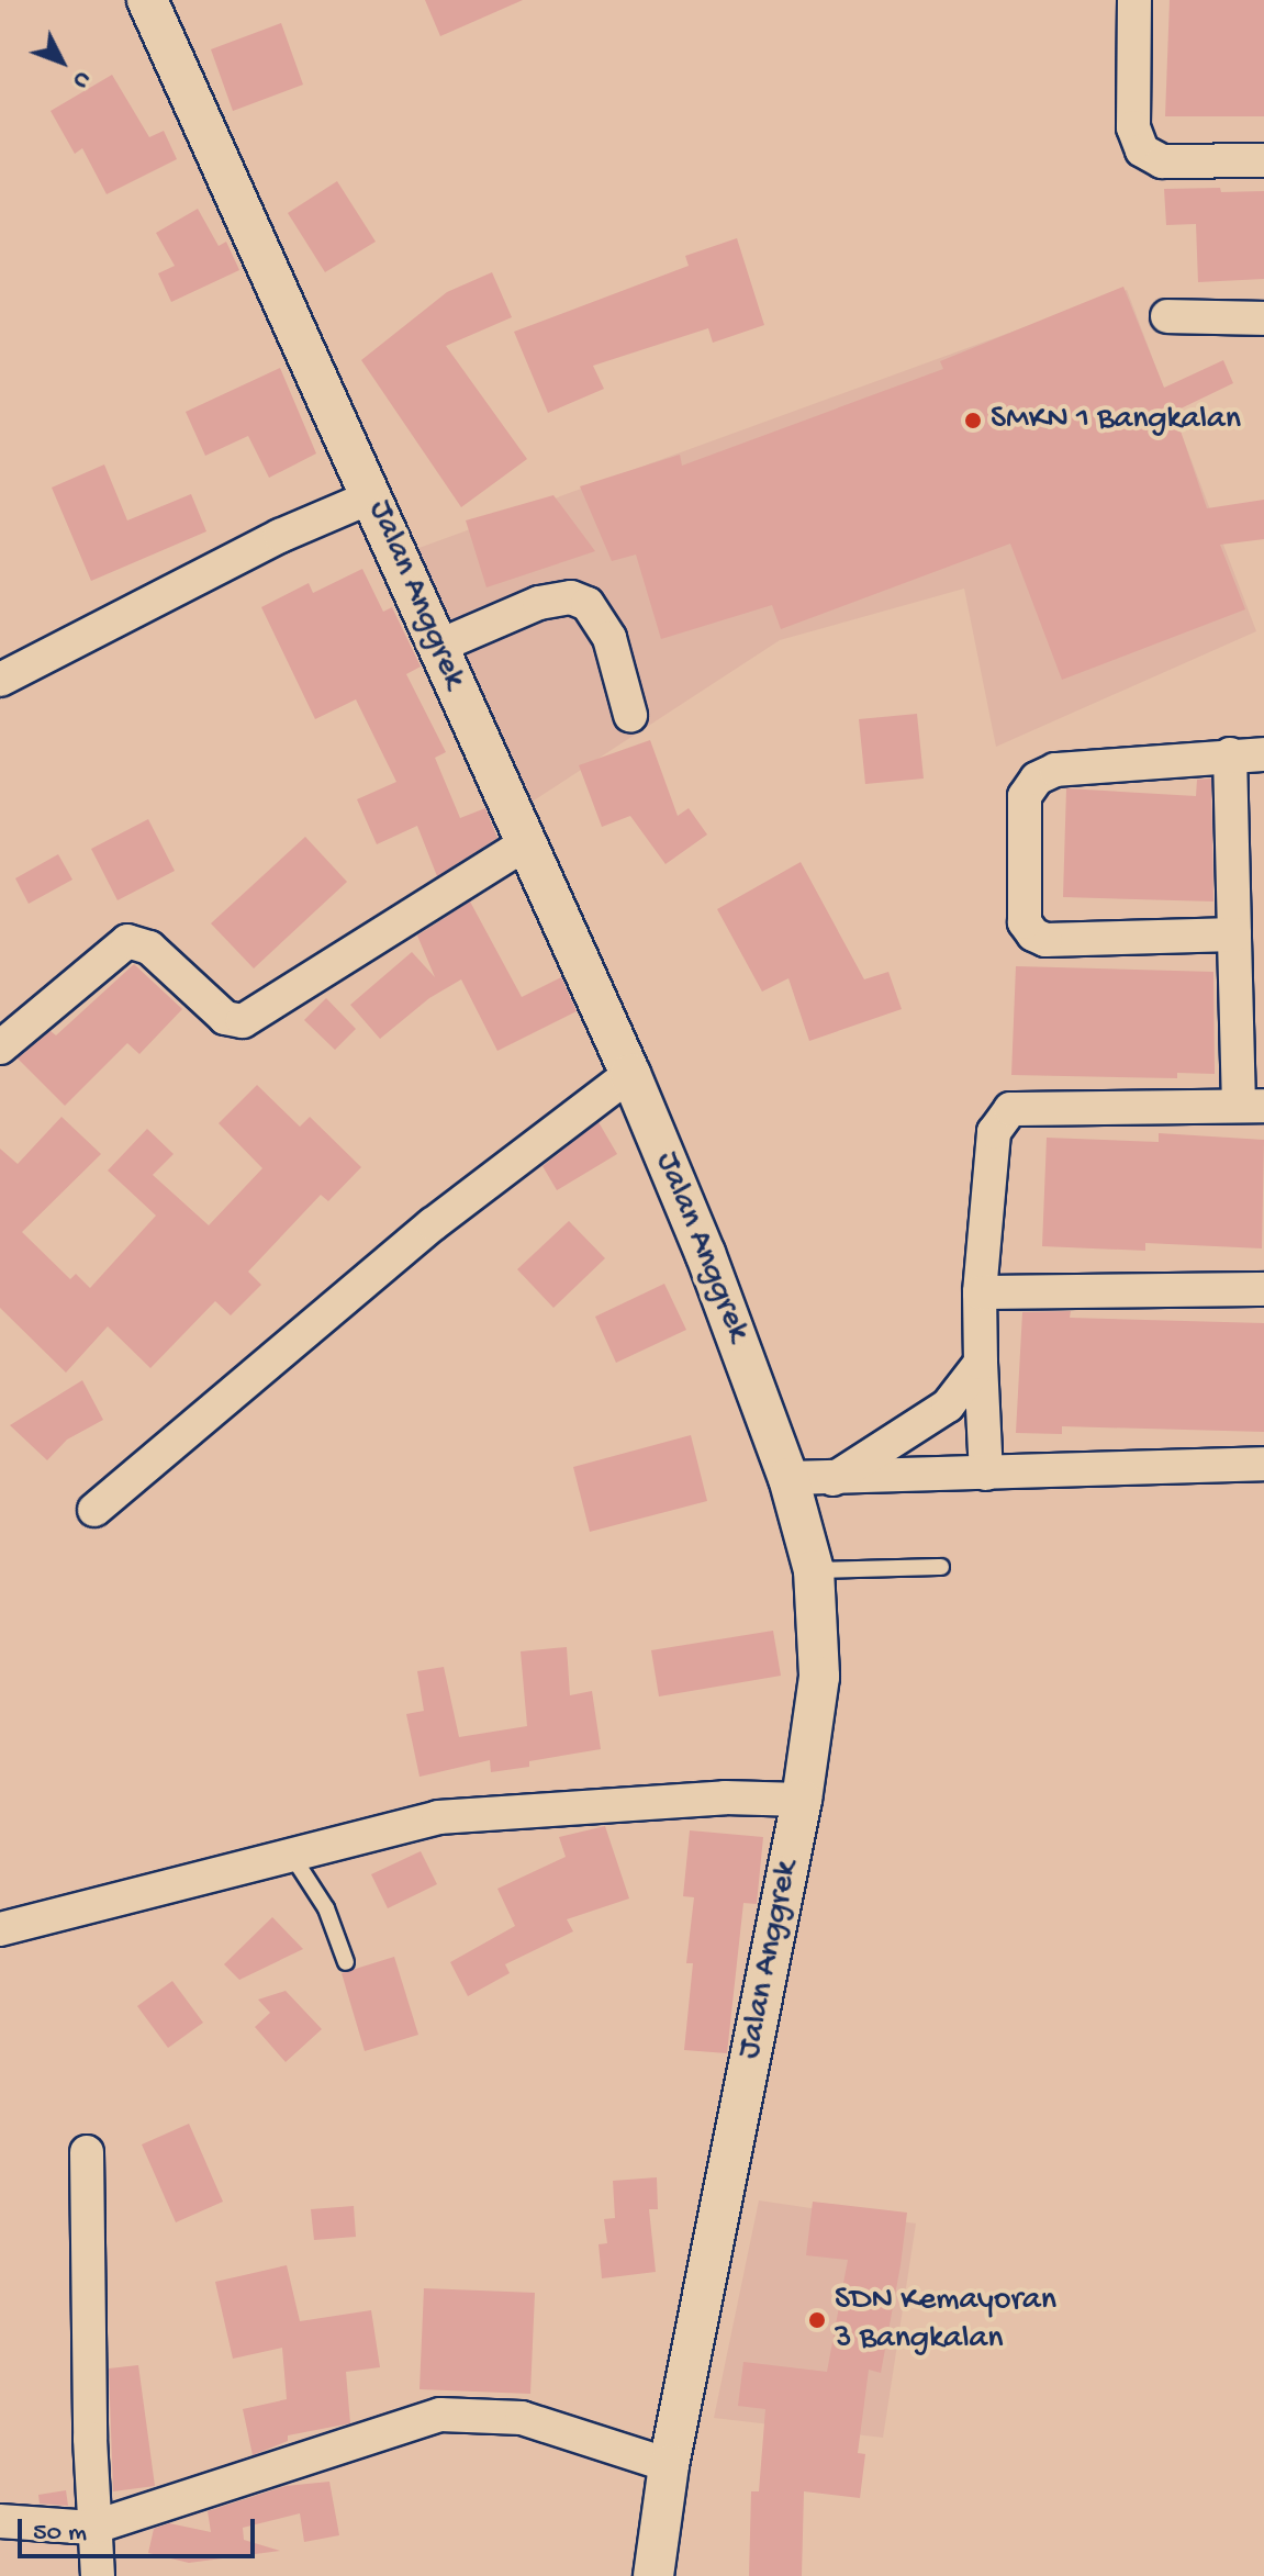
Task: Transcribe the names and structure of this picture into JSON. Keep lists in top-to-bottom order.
{
  "streets": {
    "street": ["Jalan Anggrek"]
  },
  "places": ["SMKN 1 Bangkalan", "SDN Kemayoran 3 Bangkalan"],
  "scale_bar": "50 m",
  "north": "bottom right"
}
